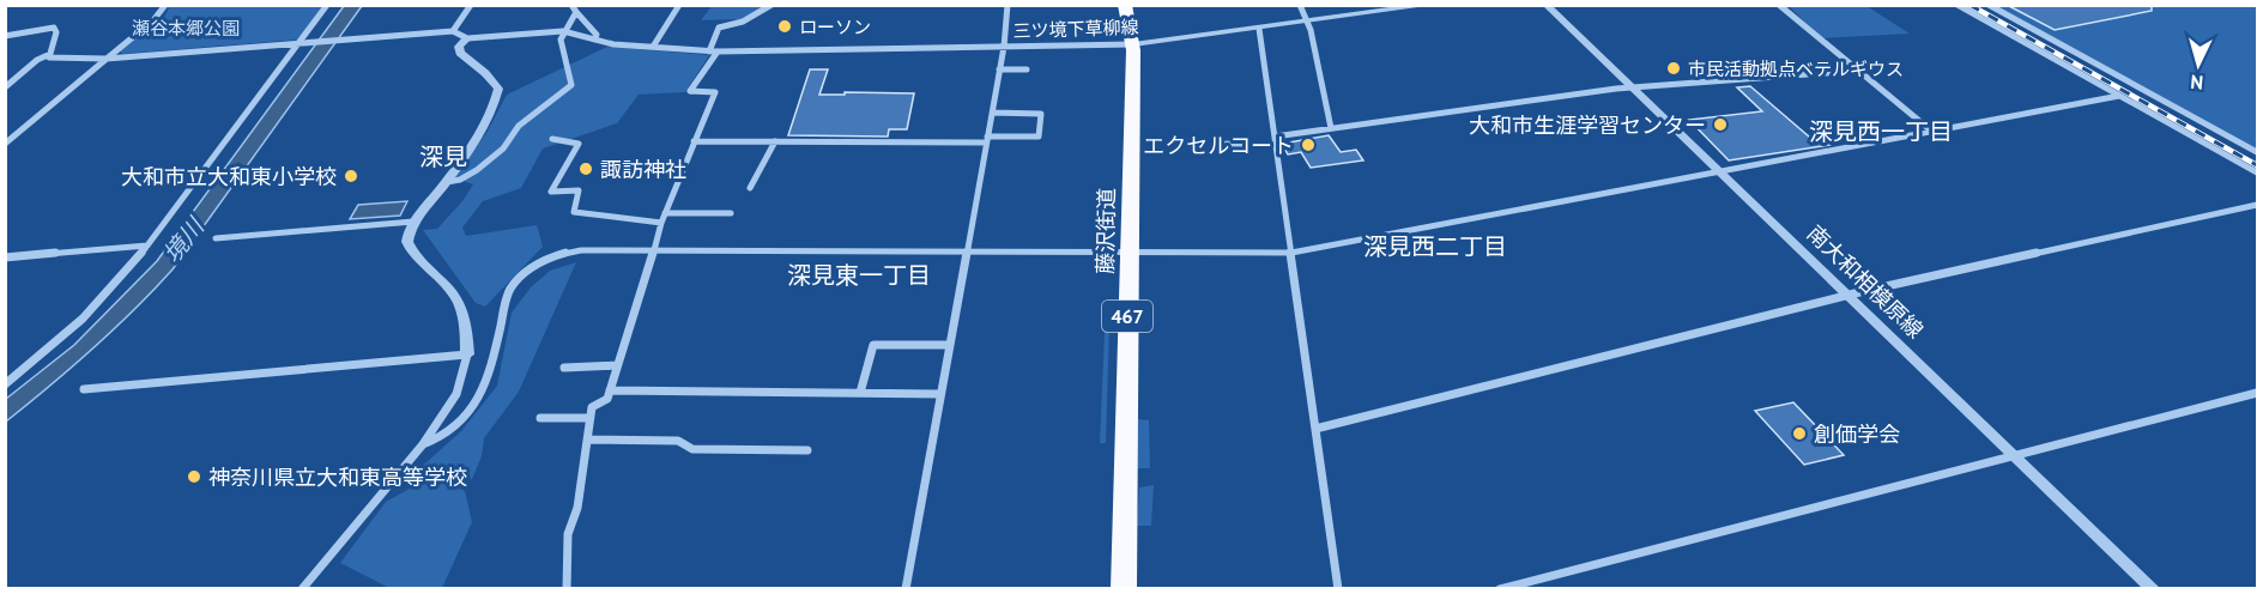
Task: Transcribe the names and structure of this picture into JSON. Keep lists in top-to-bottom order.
{
  "streets": {
    "highway": ["藤沢街道", "467"],
    "street": ["三ツ境下草柳線", "南大和相模原線"]
  },
  "crossings": [
    ["三ツ境下草柳線", "藤沢街道"]
  ],
  "districts": [
    "深見西一丁目",
    "深見",
    "深見西二丁目",
    "深見東一丁目"
  ],
  "water": ["境川"],
  "parks": ["瀬谷本郷公園"],
  "places": [
    "ローソン",
    "市民活動拠点ベテルギウス",
    "大和市生涯学習センター",
    "エクセルコート",
    "諏訪神社",
    "大和市立大和東小学校",
    "創価学会",
    "神奈川県立大和東高等学校"
  ],
  "north": "bottom"
}
